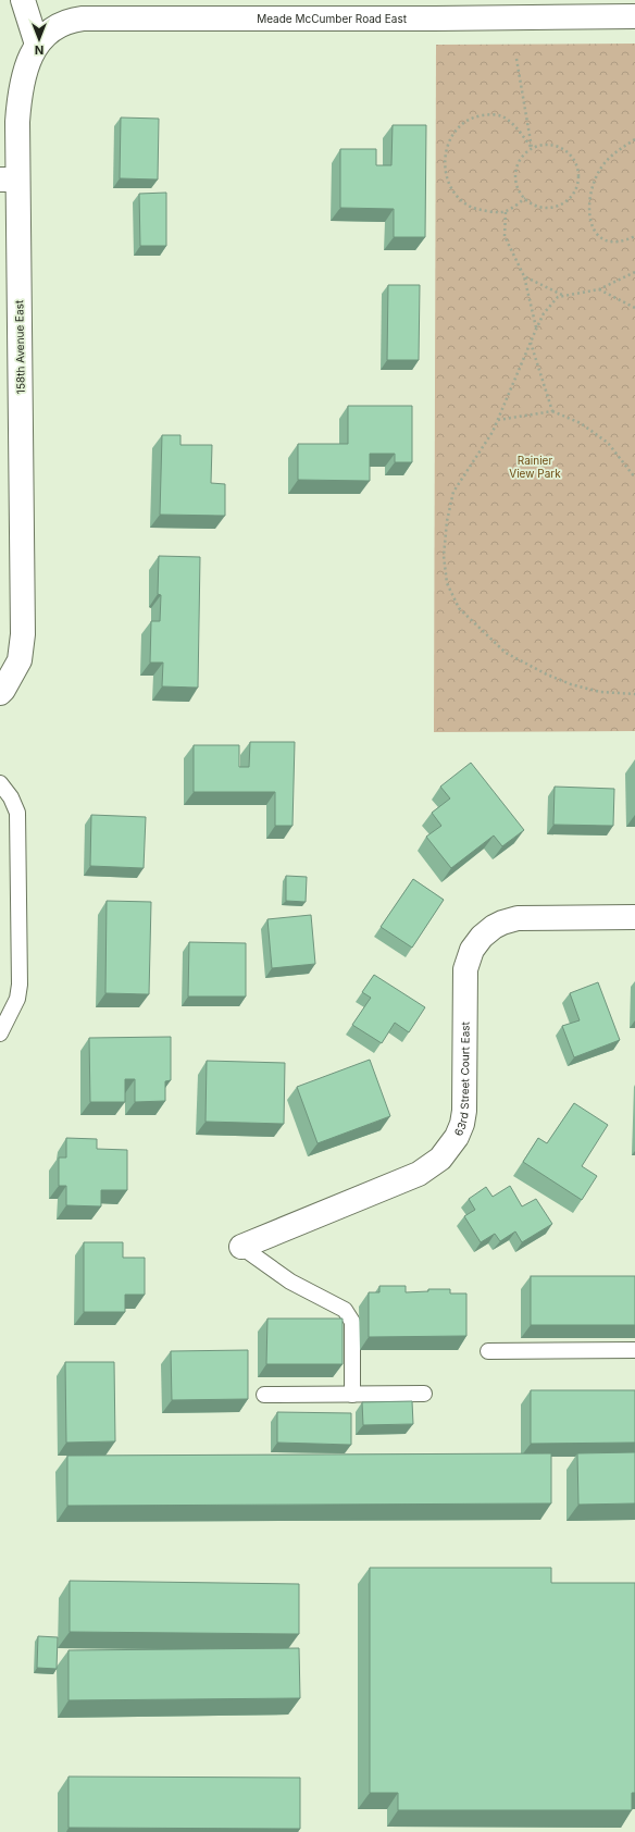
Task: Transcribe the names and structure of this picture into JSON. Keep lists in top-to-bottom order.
{
  "streets": {
    "street": ["Meade McCumber Road East", "158th Avenue East", "63rd Street Court East"]
  },
  "crossings": [
    ["Meade McCumber Road East", "158th Avenue East"]
  ],
  "parks": ["Rainier View Park"],
  "north": "bottom"
}
